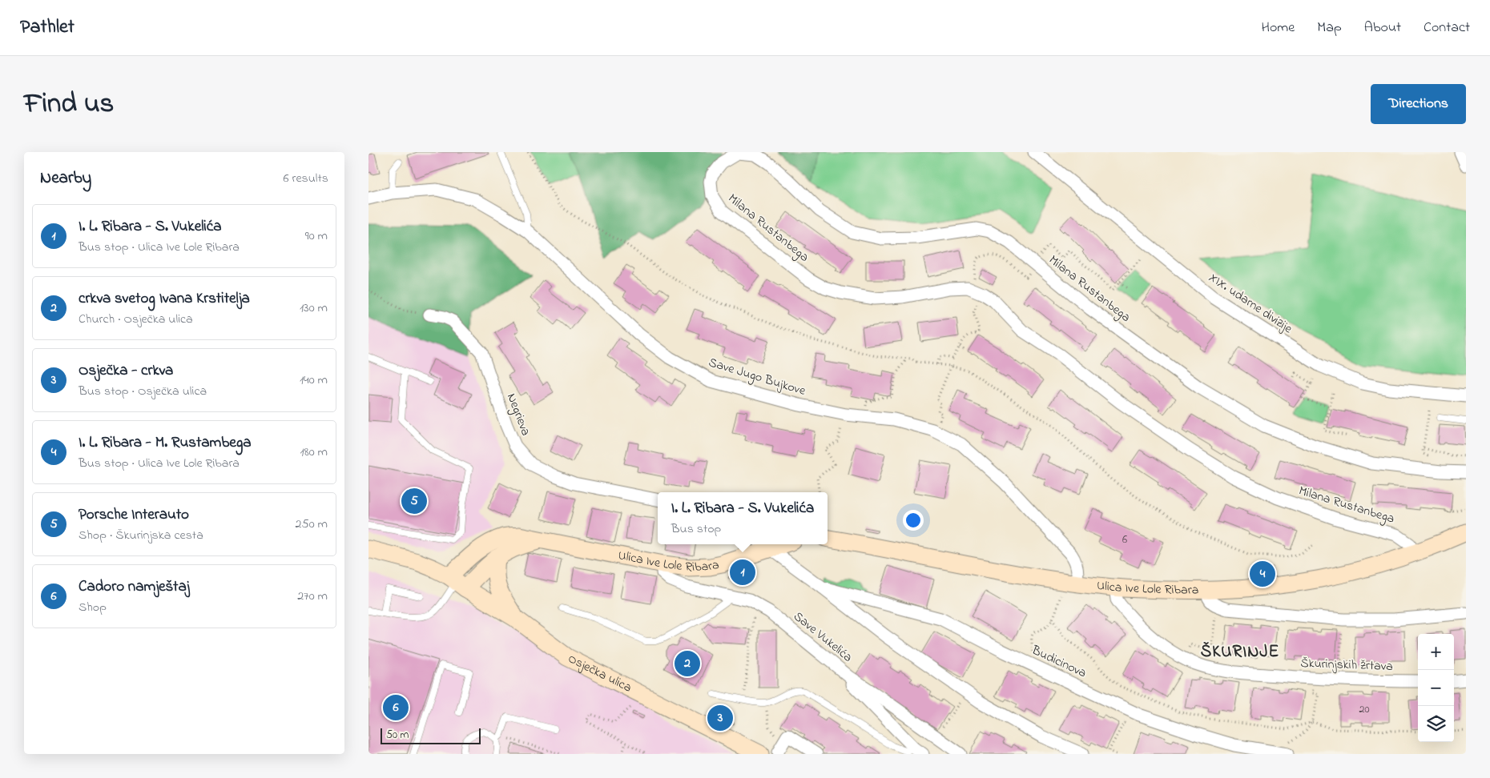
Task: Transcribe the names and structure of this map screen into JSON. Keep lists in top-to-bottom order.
{
  "streets": {
    "street": [
      "Milana Rustanbega",
      "XIX. udarne divizije",
      "Save Jugo Bujkove",
      "Negrieva",
      "Ulica Ive Lole Ribara",
      "Save Vukelića",
      "Budicinova",
      "Škurinjskih žrtava",
      "Osječka ulica"
    ]
  },
  "crossings": [
    ["Milana Rustanbega", "Ulica Ive Lole Ribara"],
    ["Save Jugo Bujkove", "Ulica Ive Lole Ribara"],
    ["Ulica Ive Lole Ribara", "Save Vukelića"],
    ["Ulica Ive Lole Ribara", "Škurinjskih žrtava"],
    ["Ulica Ive Lole Ribara", "Osječka ulica"]
  ],
  "districts": ["ŠKURINJE"],
  "house_numbers": ["6", "20"],
  "scale_bar": "50 m",
  "page": {
    "header": "Pathlet",
    "nav": [
      "Home",
      "Map",
      "About",
      "Contact"
    ],
    "title": "Find us",
    "buttons": "Directions",
    "heading": ["Nearby", "6 results"],
    "list": [
      {
        "mark": "1",
        "name": "I. L. Ribara - S. Vukelića",
        "note": "Bus stop · Ulica Ive Lole Ribara",
        "value": "90 m"
      },
      {
        "mark": "2",
        "name": "crkva svetog Ivana Krstitelja",
        "note": "Church · Osječka ulica",
        "value": "130 m"
      },
      {
        "mark": "3",
        "name": "Osječka - crkva",
        "note": "Bus stop · Osječka ulica",
        "value": "140 m"
      },
      {
        "mark": "4",
        "name": "I. L. Ribara - M. Rustambega",
        "note": "Bus stop · Ulica Ive Lole Ribara",
        "value": "180 m"
      },
      {
        "mark": "5",
        "name": "Porsche Interauto",
        "note": "Shop · Škurinjska cesta",
        "value": "250 m"
      },
      {
        "mark": "6",
        "name": "Cadoro namještaj",
        "note": "Shop",
        "value": "270 m"
      }
    ],
    "pins": [
      "5",
      "1",
      "4",
      "2",
      "6",
      "3"
    ],
    "popup": ["I. L. Ribara - S. Vukelića", "Bus stop"],
    "map_buttons": ["+", "−"],
    "scale": "50 m"
  }
}
